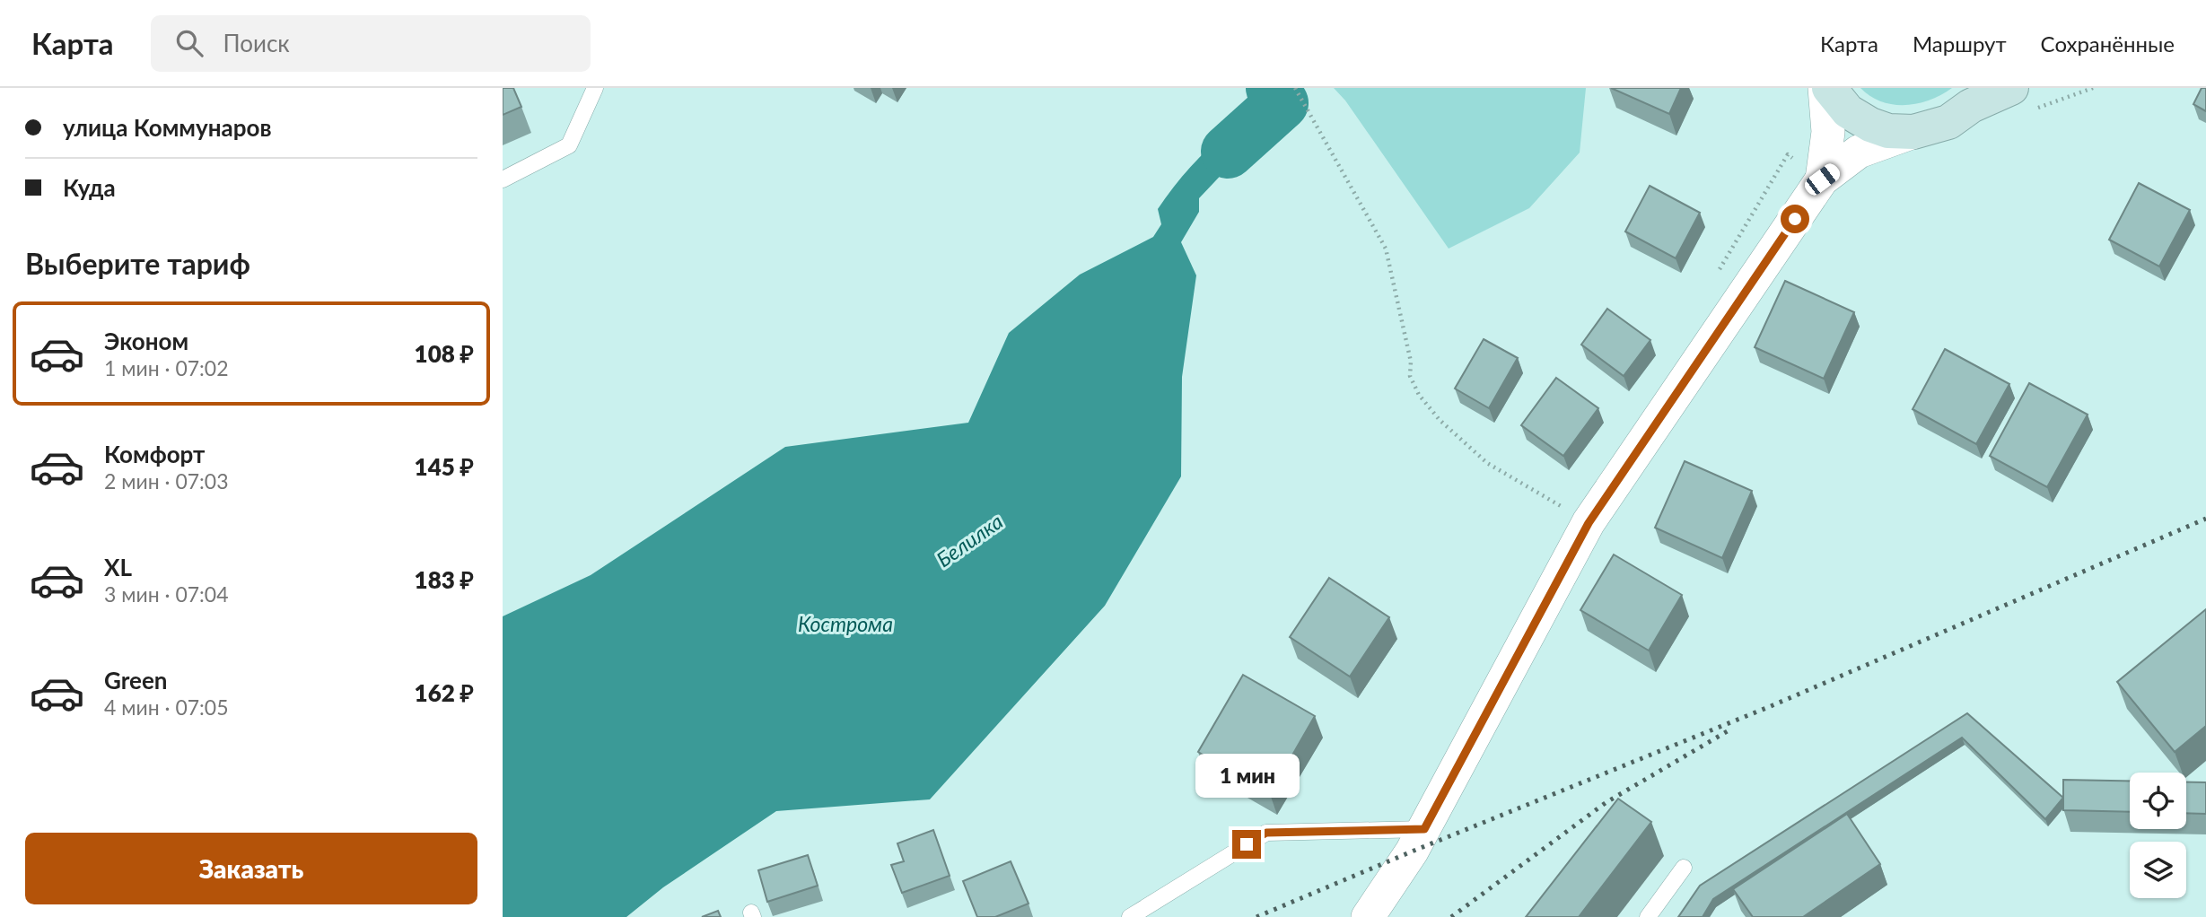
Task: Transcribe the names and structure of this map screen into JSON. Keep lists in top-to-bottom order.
{
  "water": ["Белилка", "Кострома"],
  "page": {
    "header": "Карта",
    "search": "Поиск",
    "nav": ["Карта", "Маршрут", "Сохранённые"],
    "banner": ["улица Коммунаров", "Куда"],
    "heading": "Выберите тариф",
    "list": [
      {
        "name": "Эконом",
        "note": "1 мин · 07:02",
        "value": "108 ₽"
      },
      {
        "name": "Комфорт",
        "note": "2 мин · 07:03",
        "value": "145 ₽"
      },
      {
        "name": "XL",
        "note": "3 мин · 07:04",
        "value": "183 ₽"
      },
      {
        "name": "Green",
        "note": "4 мин · 07:05",
        "value": "162 ₽"
      }
    ],
    "bubble": "1 мин",
    "buttons": "Заказать"
  }
}
